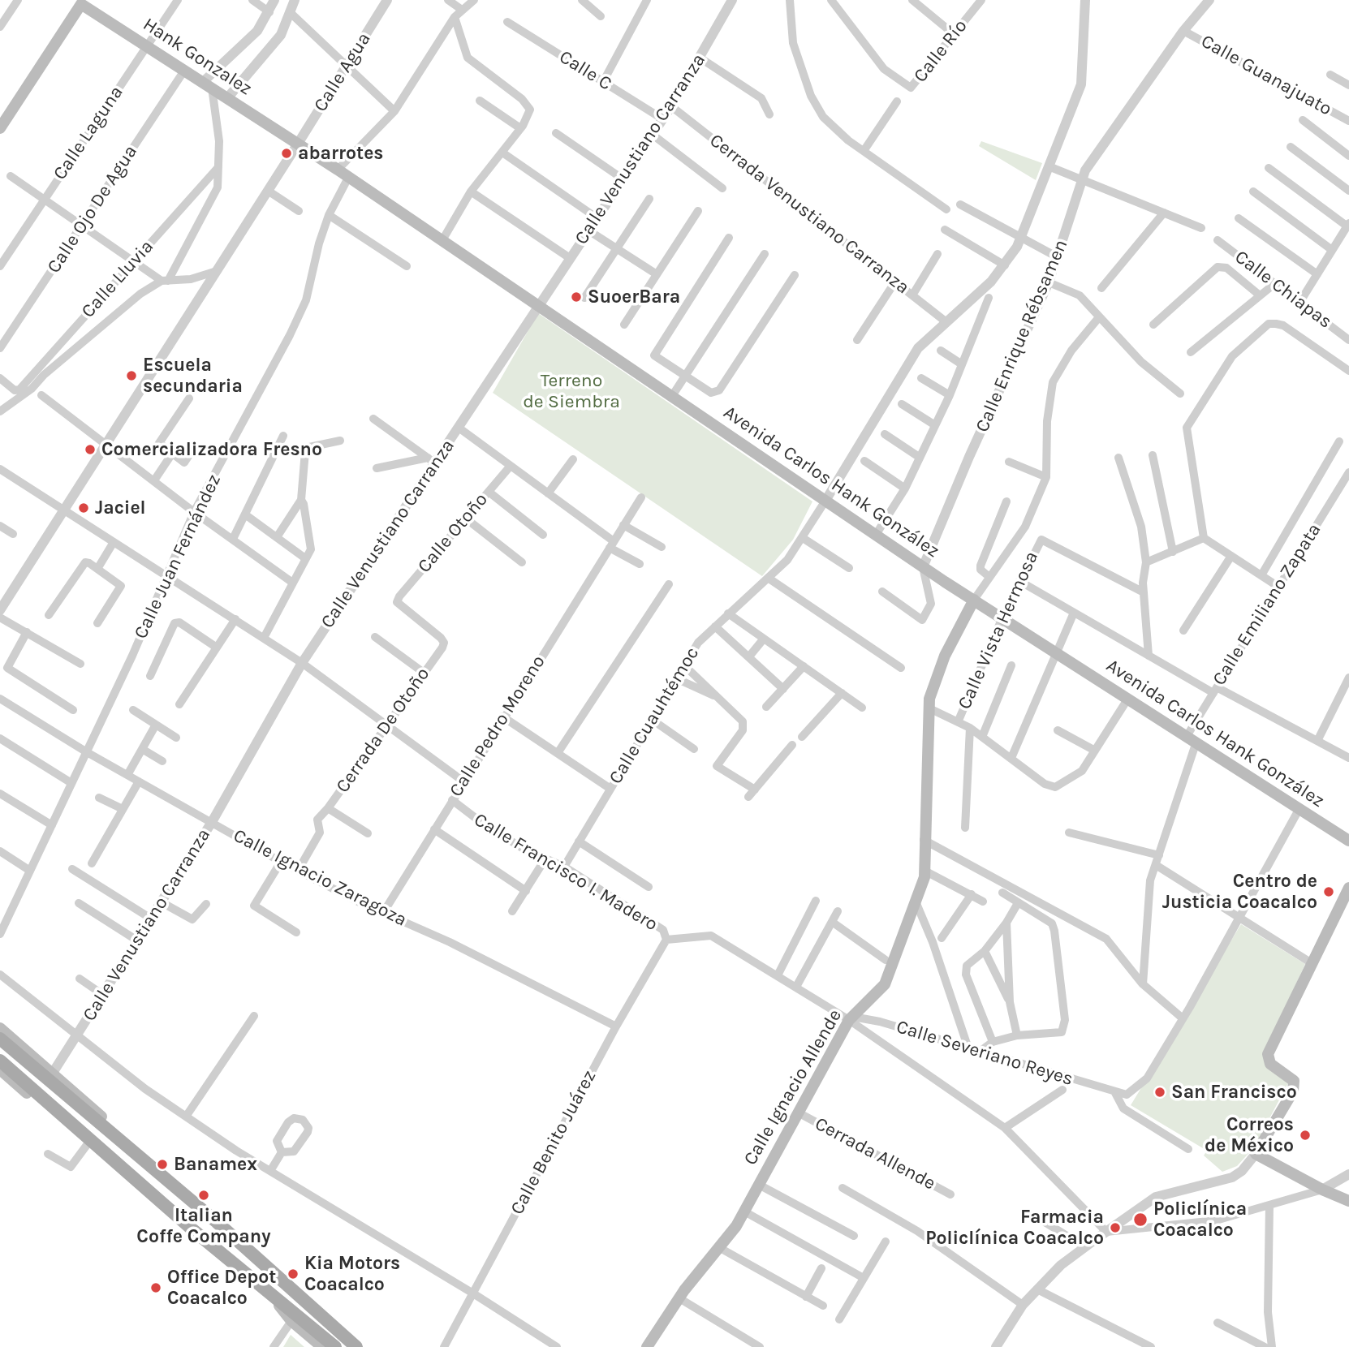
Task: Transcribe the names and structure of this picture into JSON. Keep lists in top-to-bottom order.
{
  "streets": {
    "main road": ["Hank Gonzalez", "Avenida Carlos Hank González", "Calle Ignacio Allende"],
    "street": [
      "Calle Río",
      "Calle C",
      "Calle Agua",
      "Calle Guanajuato",
      "Calle Laguna",
      "Calle Venustiano Carranza",
      "Calle Ojo De Agua",
      "Cerrada Venustiano Carranza",
      "Calle Lluvia",
      "Calle Chiapas",
      "Calle Enrique Rébsamen",
      "Calle Otoño",
      "Calle Juan Fernández",
      "Calle Emiliano Zapata",
      "Calle Vista Hermosa",
      "Calle Cuauhtémoc",
      "Calle Pedro Moreno",
      "Cerrada De Otoño",
      "Calle Francisco I. Madero",
      "Calle Ignacio Zaragoza",
      "Calle Severiano Reyes",
      "Calle Benito Juárez",
      "Cerrada Allende"
    ]
  },
  "crossings": [
    ["Hank Gonzalez", "Calle Agua"],
    ["Hank Gonzalez", "Calle Laguna"],
    ["Hank Gonzalez", "Calle Ojo De Agua"],
    ["Hank Gonzalez", "Calle Lluvia"],
    ["Hank Gonzalez", "Avenida Carlos Hank González"],
    ["Calle C", "Calle Venustiano Carranza"],
    ["Calle Agua", "Avenida Carlos Hank González"],
    ["Calle Guanajuato", "Calle Enrique Rébsamen"],
    ["Calle Venustiano Carranza", "Cerrada Venustiano Carranza"],
    ["Calle Venustiano Carranza", "Avenida Carlos Hank González"],
    ["Calle Venustiano Carranza", "Calle Ignacio Zaragoza"],
    ["Calle Enrique Rébsamen", "Avenida Carlos Hank González"],
    ["Avenida Carlos Hank González", "Calle Juan Fernández"],
    ["Avenida Carlos Hank González", "Calle Emiliano Zapata"],
    ["Avenida Carlos Hank González", "Calle Vista Hermosa"],
    ["Avenida Carlos Hank González", "Calle Cuauhtémoc"],
    ["Avenida Carlos Hank González", "Calle Ignacio Allende"],
    ["Calle Otoño", "Cerrada De Otoño"],
    ["Calle Juan Fernández", "Calle Ignacio Zaragoza"],
    ["Calle Cuauhtémoc", "Calle Francisco I. Madero"],
    ["Calle Pedro Moreno", "Calle Francisco I. Madero"],
    ["Calle Pedro Moreno", "Calle Ignacio Zaragoza"],
    ["Cerrada De Otoño", "Calle Ignacio Zaragoza"],
    ["Calle Francisco I. Madero", "Calle Severiano Reyes"],
    ["Calle Francisco I. Madero", "Calle Ignacio Allende"],
    ["Calle Francisco I. Madero", "Calle Benito Juárez"],
    ["Calle Ignacio Zaragoza", "Calle Benito Juárez"],
    ["Calle Severiano Reyes", "Calle Ignacio Allende"],
    ["Calle Ignacio Allende", "Cerrada Allende"]
  ],
  "parks": ["Terreno de Siembra"],
  "places": [
    "abarrotes",
    "SuoerBara",
    "Escuela secundaria",
    "Comercializadora Fresno",
    "Jaciel",
    "Centro de Justicia Coacalco",
    "San Francisco",
    "Correos de México",
    "Banamex",
    "Italian Coffe Company",
    "Policlínica Coacalco",
    "Farmacia Policlínica Coacalco",
    "Kia Motors Coacalco",
    "Office Depot Coacalco"
  ]
}
